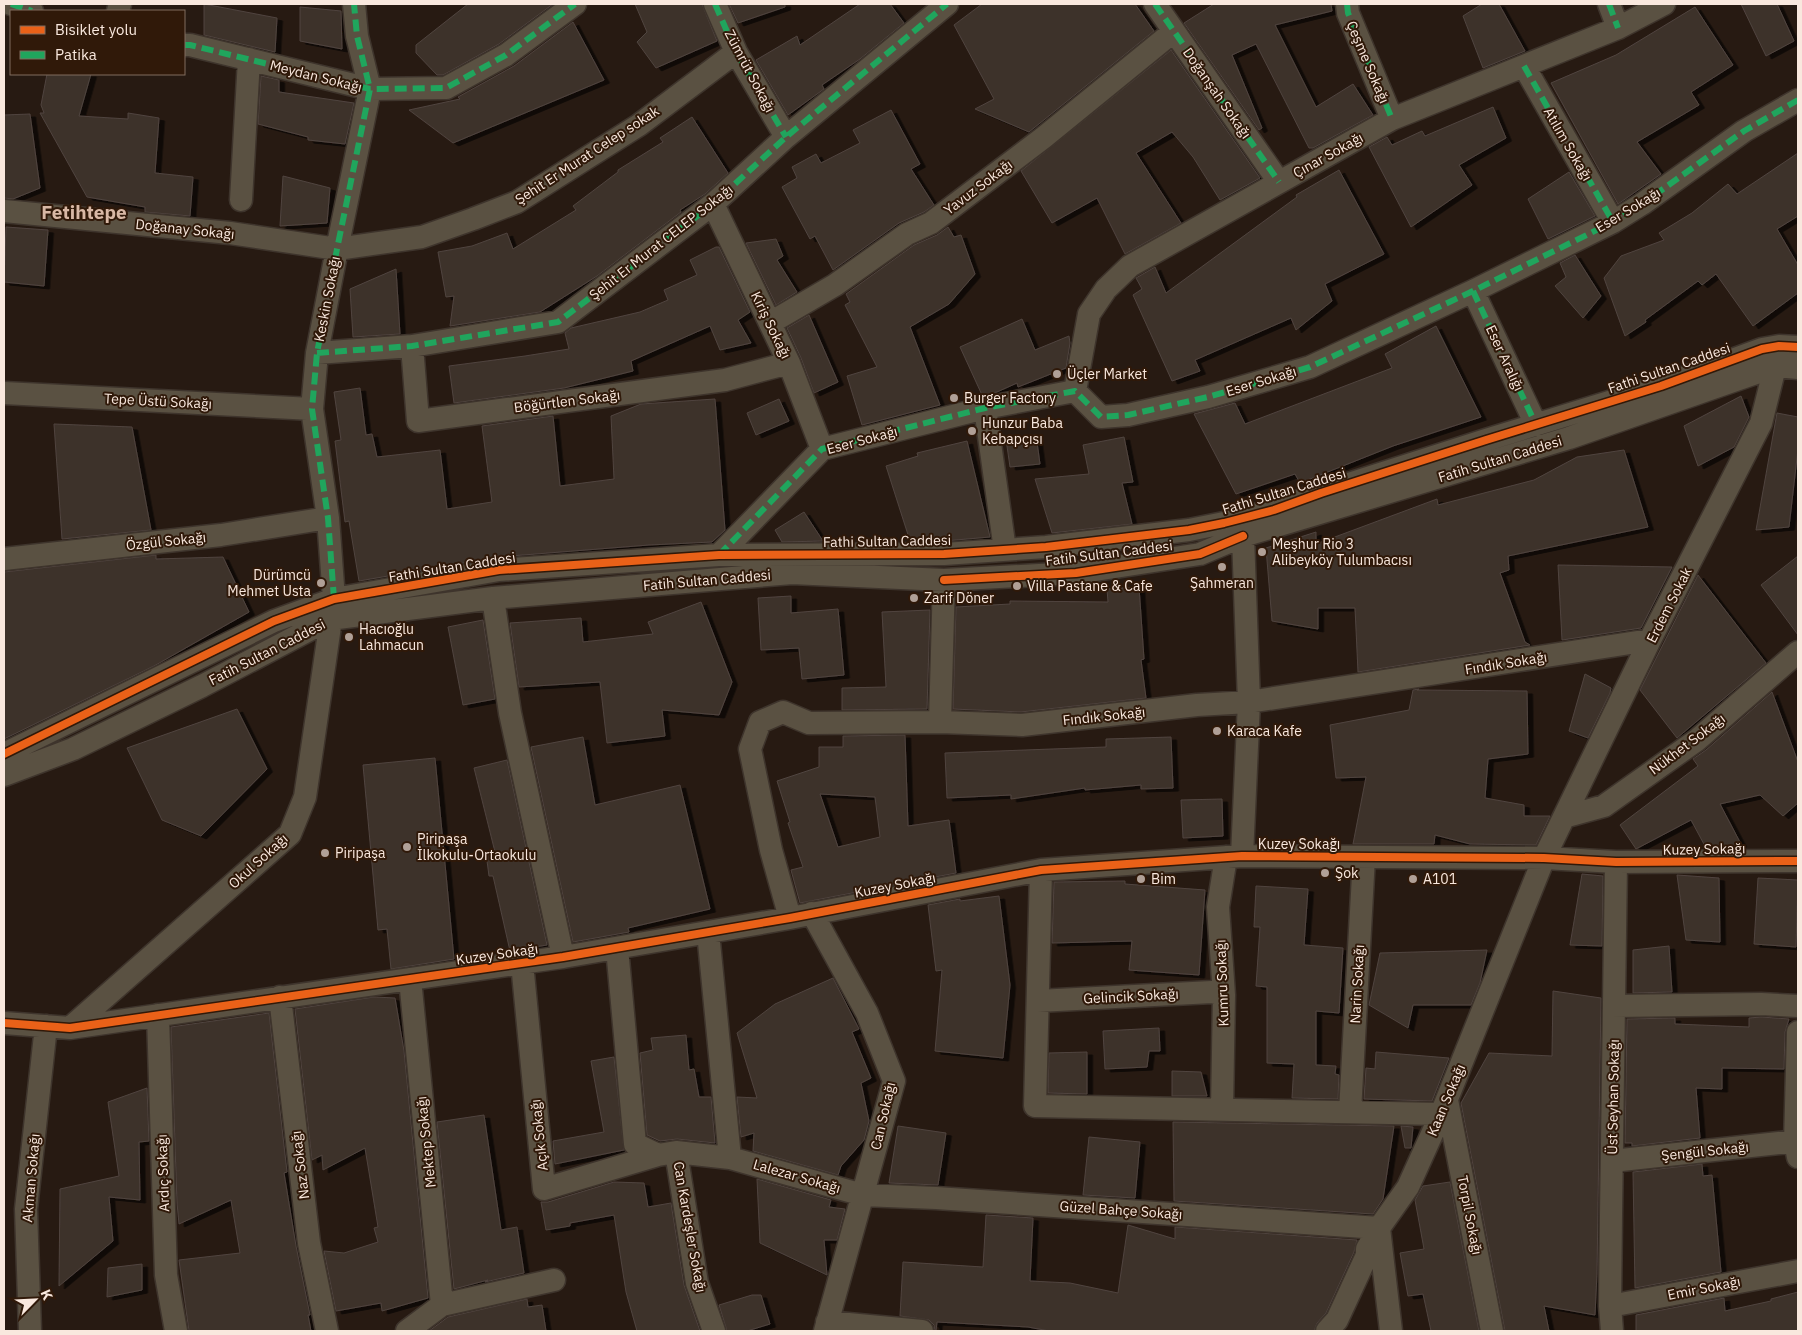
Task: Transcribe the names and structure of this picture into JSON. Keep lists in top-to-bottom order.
{
  "streets": {
    "street": [
      "Çeşme Sokağı",
      "Zümrüt Sokağı",
      "Meydan Sokağı",
      "Doğanşah Sokağı",
      "Atılım Sokağı",
      "Şehit Er Murat Celep sokak",
      "Çınar Sokağı",
      "Yavuz Sokağı",
      "Eser Sokağı",
      "Doğanay Sokağı",
      "Şehit Er Murat CELEP Sokağı",
      "Keskin Sokağı",
      "Kiriş Sokağı",
      "Eser Aralığı",
      "Fathi Sultan Caddesi",
      "Tepe Üstü Sokağı",
      "Böğürtlen Sokağı",
      "Fatih Sultan Caddesi",
      "Özgül Sokağı",
      "Erdem Sokak",
      "Fındık Sokağı",
      "Nükhet Sokağı",
      "Kuzey Sokağı",
      "Okul Sokağı",
      "Kumru Sokağı",
      "Narin Sokağı",
      "Gelincik Sokağı",
      "Üst Seyhan Sokağı",
      "Kaan Sokağı",
      "Can Sokağı",
      "Açık Sokağı",
      "Mektep Sokağı",
      "Şengül Sokağı",
      "Naz Sokağı",
      "Ardıç Sokağı",
      "Lalezar Sokağı",
      "Akman Sokağı",
      "Güzel Bahçe Sokağı",
      "Torpil Sokağı",
      "Can Kardeşler Sokağı",
      "Emir Sokağı"
    ]
  },
  "crossings": [
    ["Çeşme Sokağı", "Çınar Sokağı"],
    ["Zümrüt Sokağı", "Şehit Er Murat Celep sokak"],
    ["Zümrüt Sokağı", "Şehit Er Murat CELEP Sokağı"],
    ["Meydan Sokağı", "Keskin Sokağı"],
    ["Doğanşah Sokağı", "Çınar Sokağı"],
    ["Doğanşah Sokağı", "Yavuz Sokağı"],
    ["Atılım Sokağı", "Çınar Sokağı"],
    ["Atılım Sokağı", "Eser Sokağı"],
    ["Şehit Er Murat Celep sokak", "Doğanay Sokağı"],
    ["Şehit Er Murat Celep sokak", "Keskin Sokağı"],
    ["Çınar Sokağı", "Eser Sokağı"],
    ["Yavuz Sokağı", "Kiriş Sokağı"],
    ["Eser Sokağı", "Kiriş Sokağı"],
    ["Eser Sokağı", "Eser Aralığı"],
    ["Eser Sokağı", "Fathi Sultan Caddesi"],
    ["Doğanay Sokağı", "Keskin Sokağı"],
    ["Şehit Er Murat CELEP Sokağı", "Keskin Sokağı"],
    ["Şehit Er Murat CELEP Sokağı", "Kiriş Sokağı"],
    ["Şehit Er Murat CELEP Sokağı", "Böğürtlen Sokağı"],
    ["Keskin Sokağı", "Fathi Sultan Caddesi"],
    ["Keskin Sokağı", "Tepe Üstü Sokağı"],
    ["Keskin Sokağı", "Fatih Sultan Caddesi"],
    ["Keskin Sokağı", "Özgül Sokağı"],
    ["Keskin Sokağı", "Okul Sokağı"],
    ["Kiriş Sokağı", "Böğürtlen Sokağı"],
    ["Eser Aralığı", "Fathi Sultan Caddesi"],
    ["Fathi Sultan Caddesi", "Fatih Sultan Caddesi"],
    ["Fathi Sultan Caddesi", "Erdem Sokak"],
    ["Fathi Sultan Caddesi", "Okul Sokağı"],
    ["Fatih Sultan Caddesi", "Erdem Sokak"],
    ["Fatih Sultan Caddesi", "Okul Sokağı"],
    ["Erdem Sokak", "Fındık Sokağı"],
    ["Erdem Sokak", "Nükhet Sokağı"],
    ["Erdem Sokak", "Kuzey Sokağı"],
    ["Erdem Sokak", "Kaan Sokağı"],
    ["Fındık Sokağı", "Kuzey Sokağı"],
    ["Kuzey Sokağı", "Okul Sokağı"],
    ["Kuzey Sokağı", "Kumru Sokağı"],
    ["Kuzey Sokağı", "Narin Sokağı"],
    ["Kuzey Sokağı", "Üst Seyhan Sokağı"],
    ["Kuzey Sokağı", "Kaan Sokağı"],
    ["Kuzey Sokağı", "Can Sokağı"],
    ["Kuzey Sokağı", "Açık Sokağı"],
    ["Kuzey Sokağı", "Mektep Sokağı"],
    ["Kuzey Sokağı", "Naz Sokağı"],
    ["Kuzey Sokağı", "Ardıç Sokağı"],
    ["Kuzey Sokağı", "Akman Sokağı"],
    ["Kumru Sokağı", "Gelincik Sokağı"],
    ["Üst Seyhan Sokağı", "Şengül Sokağı"],
    ["Üst Seyhan Sokağı", "Emir Sokağı"],
    ["Kaan Sokağı", "Güzel Bahçe Sokağı"],
    ["Kaan Sokağı", "Torpil Sokağı"],
    ["Can Sokağı", "Lalezar Sokağı"],
    ["Can Sokağı", "Güzel Bahçe Sokağı"],
    ["Açık Sokağı", "Lalezar Sokağı"],
    ["Açık Sokağı", "Can Kardeşler Sokağı"],
    ["Lalezar Sokağı", "Güzel Bahçe Sokağı"],
    ["Lalezar Sokağı", "Can Kardeşler Sokağı"]
  ],
  "districts": ["Fetihtepe"],
  "places": [
    "Üçler Market",
    "Burger Factory",
    "Hunzur Baba Kebapçısı",
    "Meşhur Rio 3 Alibeyköy Tulumbacısı",
    "Şahmeran",
    "Dürümcü Mehmet Usta",
    "Villa Pastane & Cafe",
    "Zarif Döner",
    "Hacıoğlu Lahmacun",
    "Karaca Kafe",
    "Piripaşa İlkokulu-Ortaokulu",
    "Piripaşa",
    "Şok",
    "Bim",
    "A101"
  ],
  "legend": ["Bisiklet yolu", "Patika"],
  "north": "top right"
}
